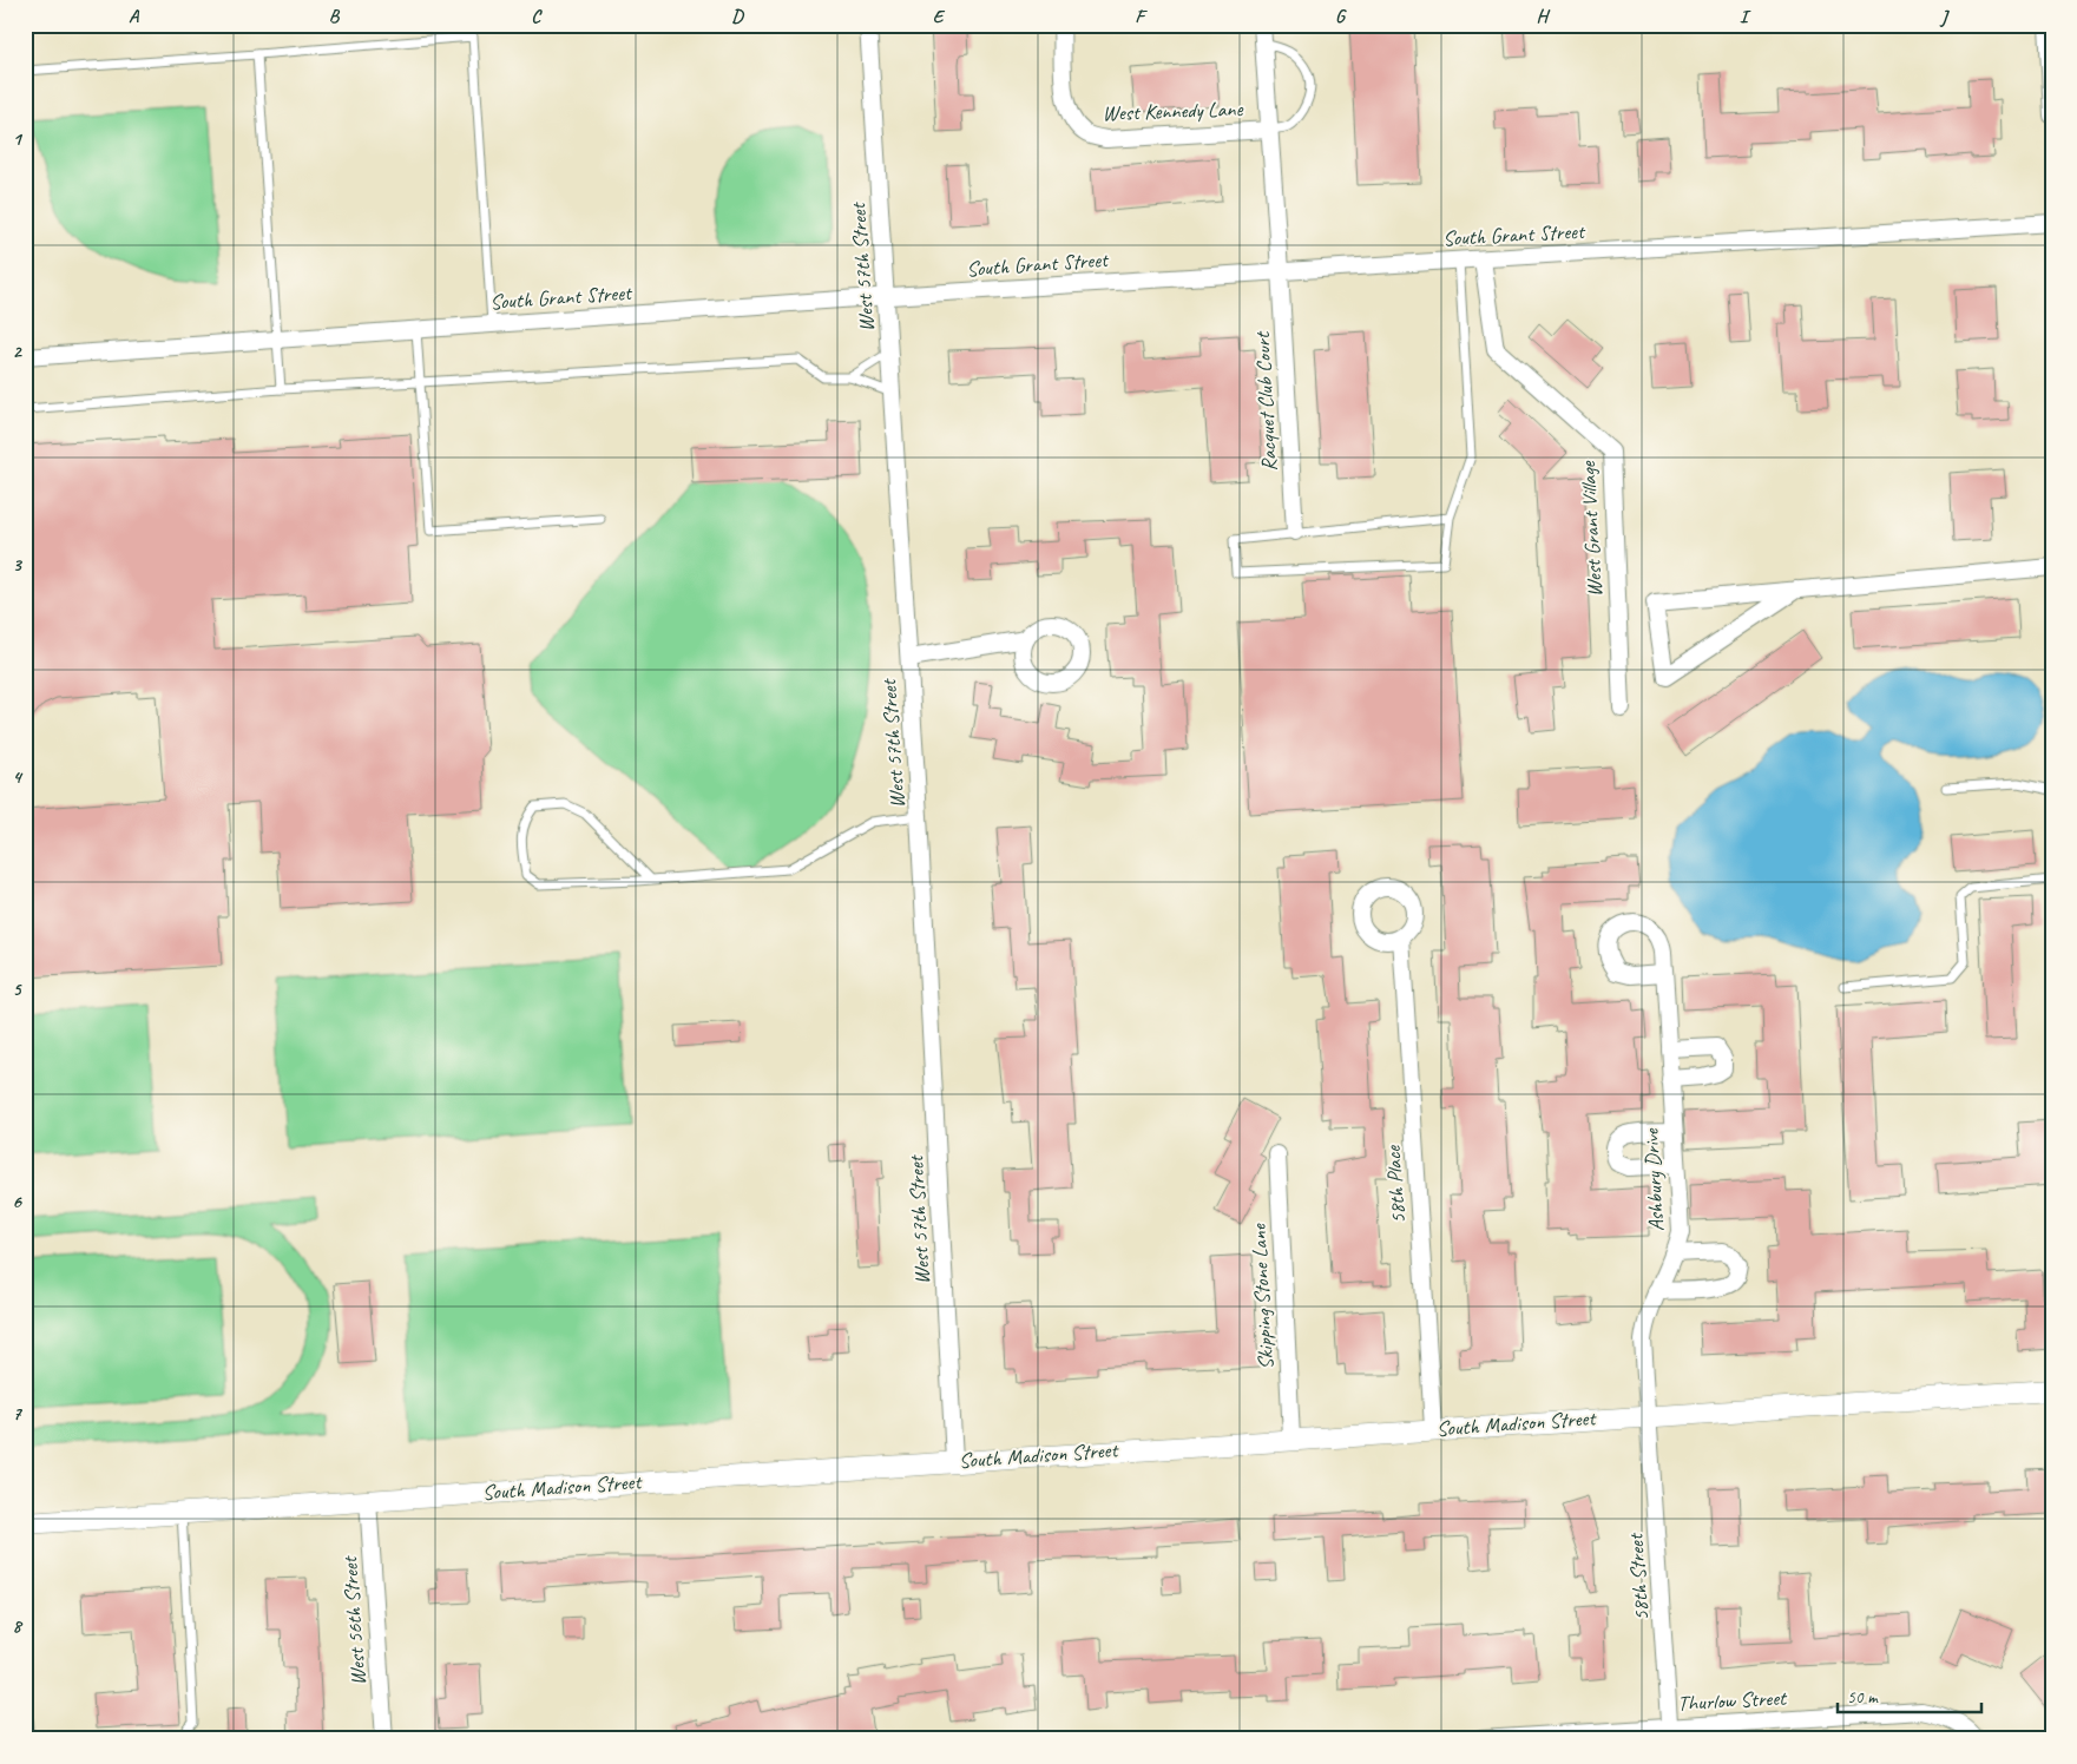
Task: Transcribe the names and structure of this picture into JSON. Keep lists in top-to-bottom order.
{
  "streets": {
    "street": [
      "West Kennedy Lane",
      "South Grant Street",
      "West 57th Street",
      "Racquet Club Court",
      "West Grant Village",
      "Ashbury Drive",
      "58th Place",
      "Skipping Stone Lane",
      "South Madison Street",
      "58th Street",
      "West 56th Street",
      "Thurlow Street"
    ]
  },
  "crossings": [
    ["West Kennedy Lane", "Racquet Club Court"],
    ["South Grant Street", "West 57th Street"],
    ["South Grant Street", "Racquet Club Court"],
    ["South Grant Street", "West Grant Village"],
    ["West 57th Street", "South Madison Street"],
    ["Ashbury Drive", "South Madison Street"],
    ["Ashbury Drive", "58th Street"],
    ["58th Place", "South Madison Street"],
    ["Skipping Stone Lane", "South Madison Street"],
    ["South Madison Street", "58th Street"],
    ["South Madison Street", "West 56th Street"],
    ["58th Street", "Thurlow Street"]
  ],
  "scale_bar": "50 m",
  "grid": {
    "columns": [
      "A",
      "B",
      "C",
      "D",
      "E",
      "F",
      "G",
      "H",
      "I",
      "J"
    ],
    "rows": [
      "1",
      "2",
      "3",
      "4",
      "5",
      "6",
      "7",
      "8"
    ]
  }
}
